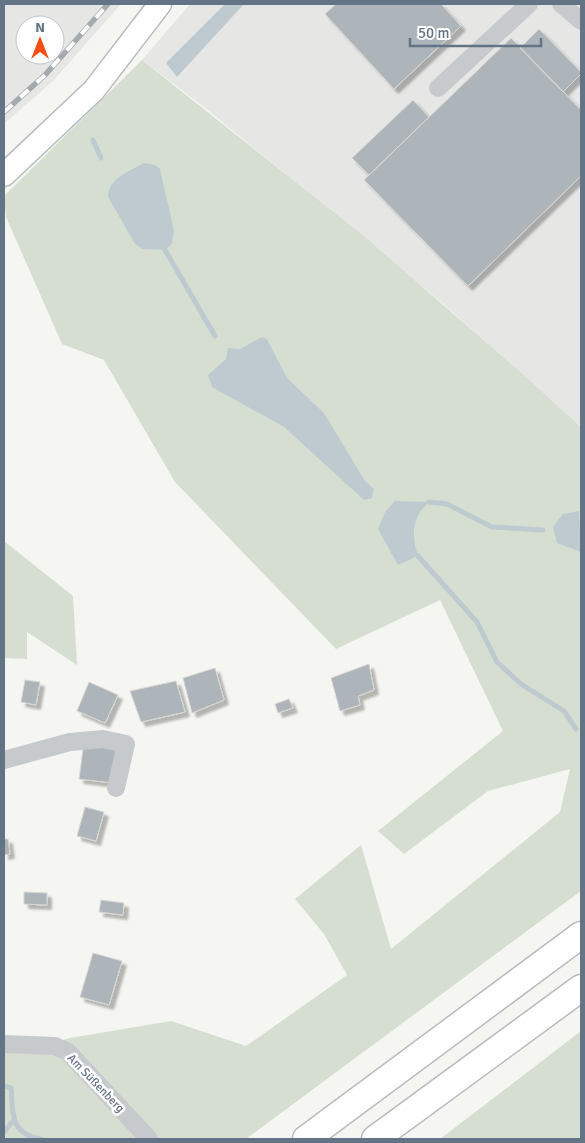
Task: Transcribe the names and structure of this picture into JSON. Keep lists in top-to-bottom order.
{
  "streets": {
    "street": ["Am Süßenberg"]
  },
  "scale_bar": "50 m",
  "north": "top"
}
